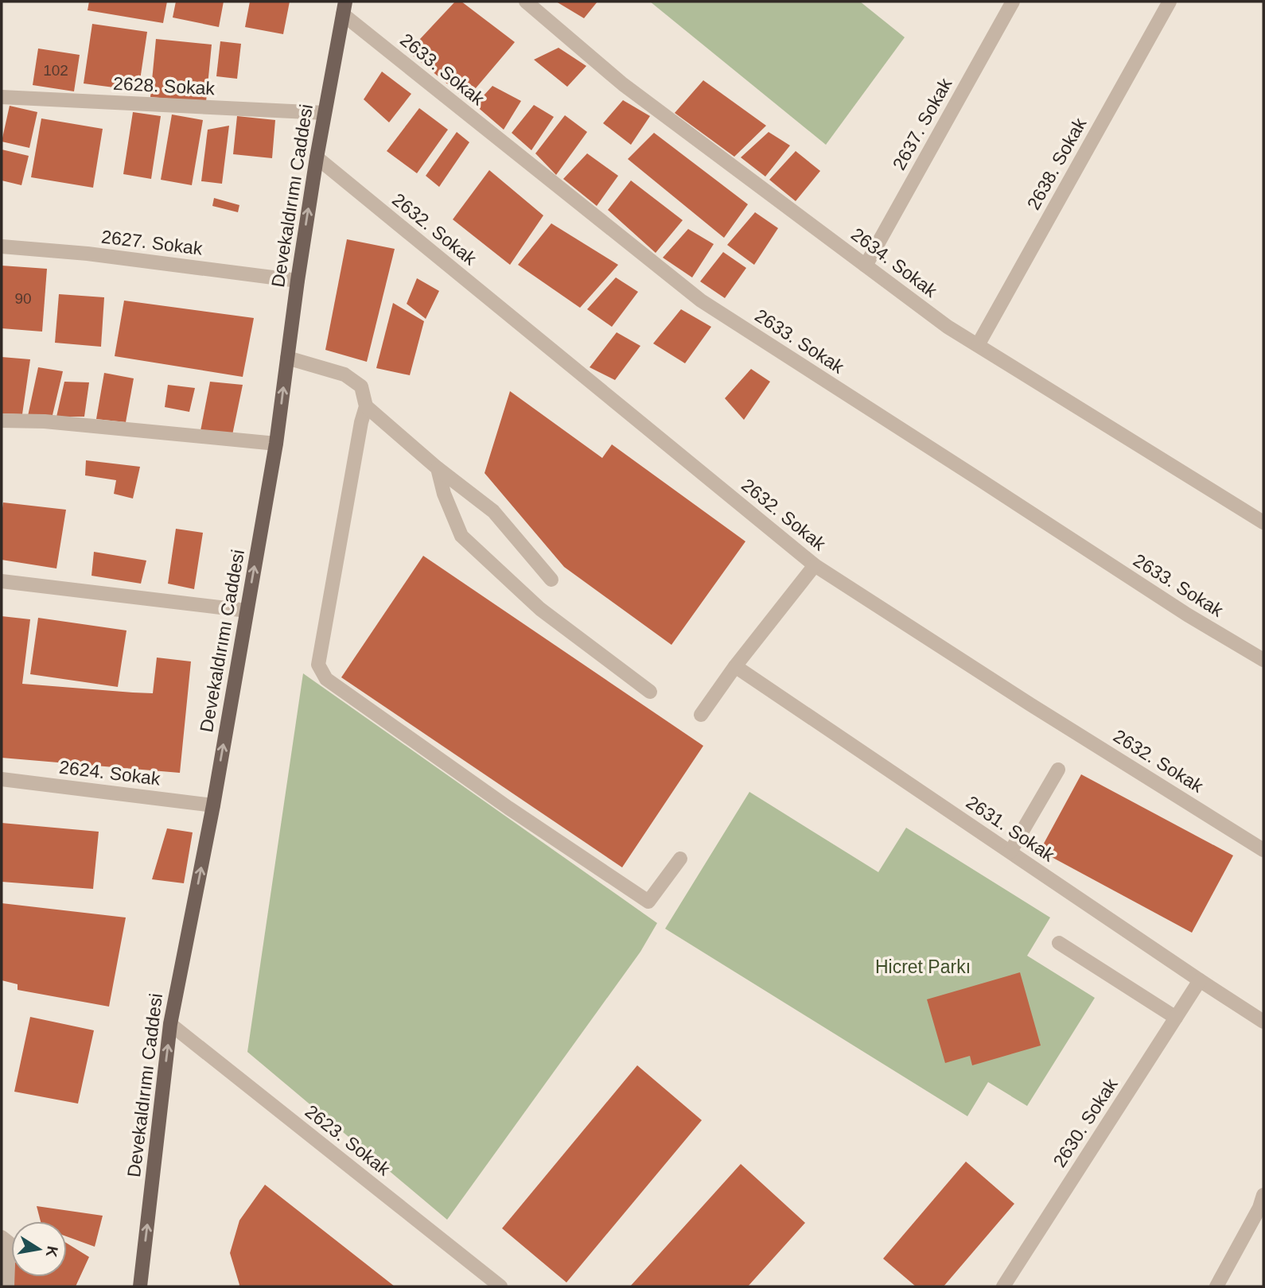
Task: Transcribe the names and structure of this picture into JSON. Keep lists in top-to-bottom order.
{
  "streets": {
    "main road": ["Devekaldırımı Caddesi"],
    "street": [
      "2633. Sokak",
      "2628. Sokak",
      "2637. Sokak",
      "2638. Sokak",
      "2632. Sokak",
      "2627. Sokak",
      "2634. Sokak",
      "2624. Sokak",
      "2631. Sokak",
      "2630. Sokak",
      "2623. Sokak"
    ]
  },
  "crossings": [
    ["2633. Sokak", "Devekaldırımı Caddesi"],
    ["2628. Sokak", "Devekaldırımı Caddesi"],
    ["2637. Sokak", "2634. Sokak"],
    ["2638. Sokak", "2634. Sokak"],
    ["Devekaldırımı Caddesi", "2632. Sokak"],
    ["Devekaldırımı Caddesi", "2627. Sokak"],
    ["Devekaldırımı Caddesi", "2624. Sokak"],
    ["Devekaldırımı Caddesi", "2623. Sokak"],
    ["2631. Sokak", "2630. Sokak"]
  ],
  "one_way": ["Devekaldırımı Caddesi"],
  "parks": ["Hicret Parkı"],
  "house_numbers": ["102", "90"],
  "north": "right"
}
